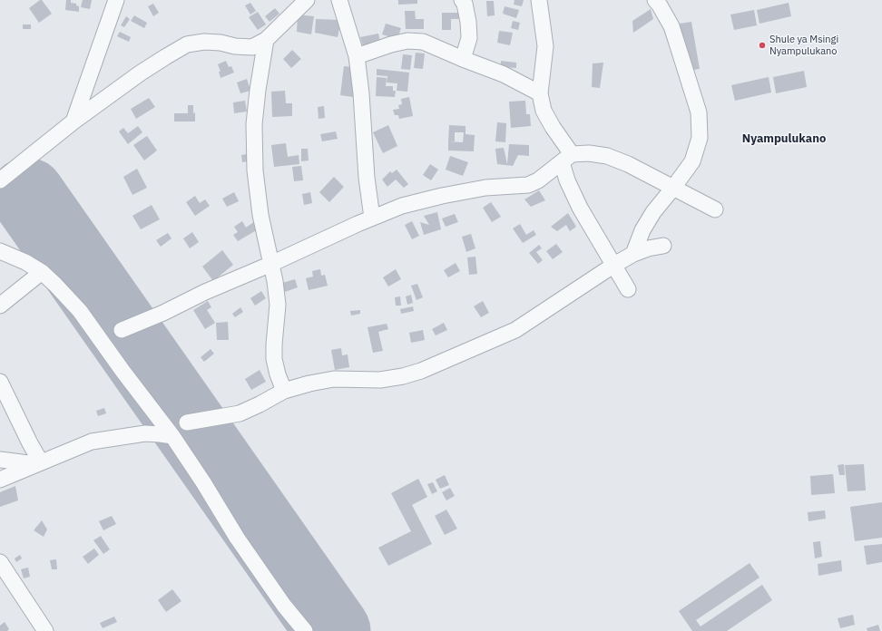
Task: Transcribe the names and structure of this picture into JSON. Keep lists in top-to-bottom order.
{
  "districts": ["Nyampulukano"],
  "places": ["Shule ya Msingi Nyampulukano"]
}
